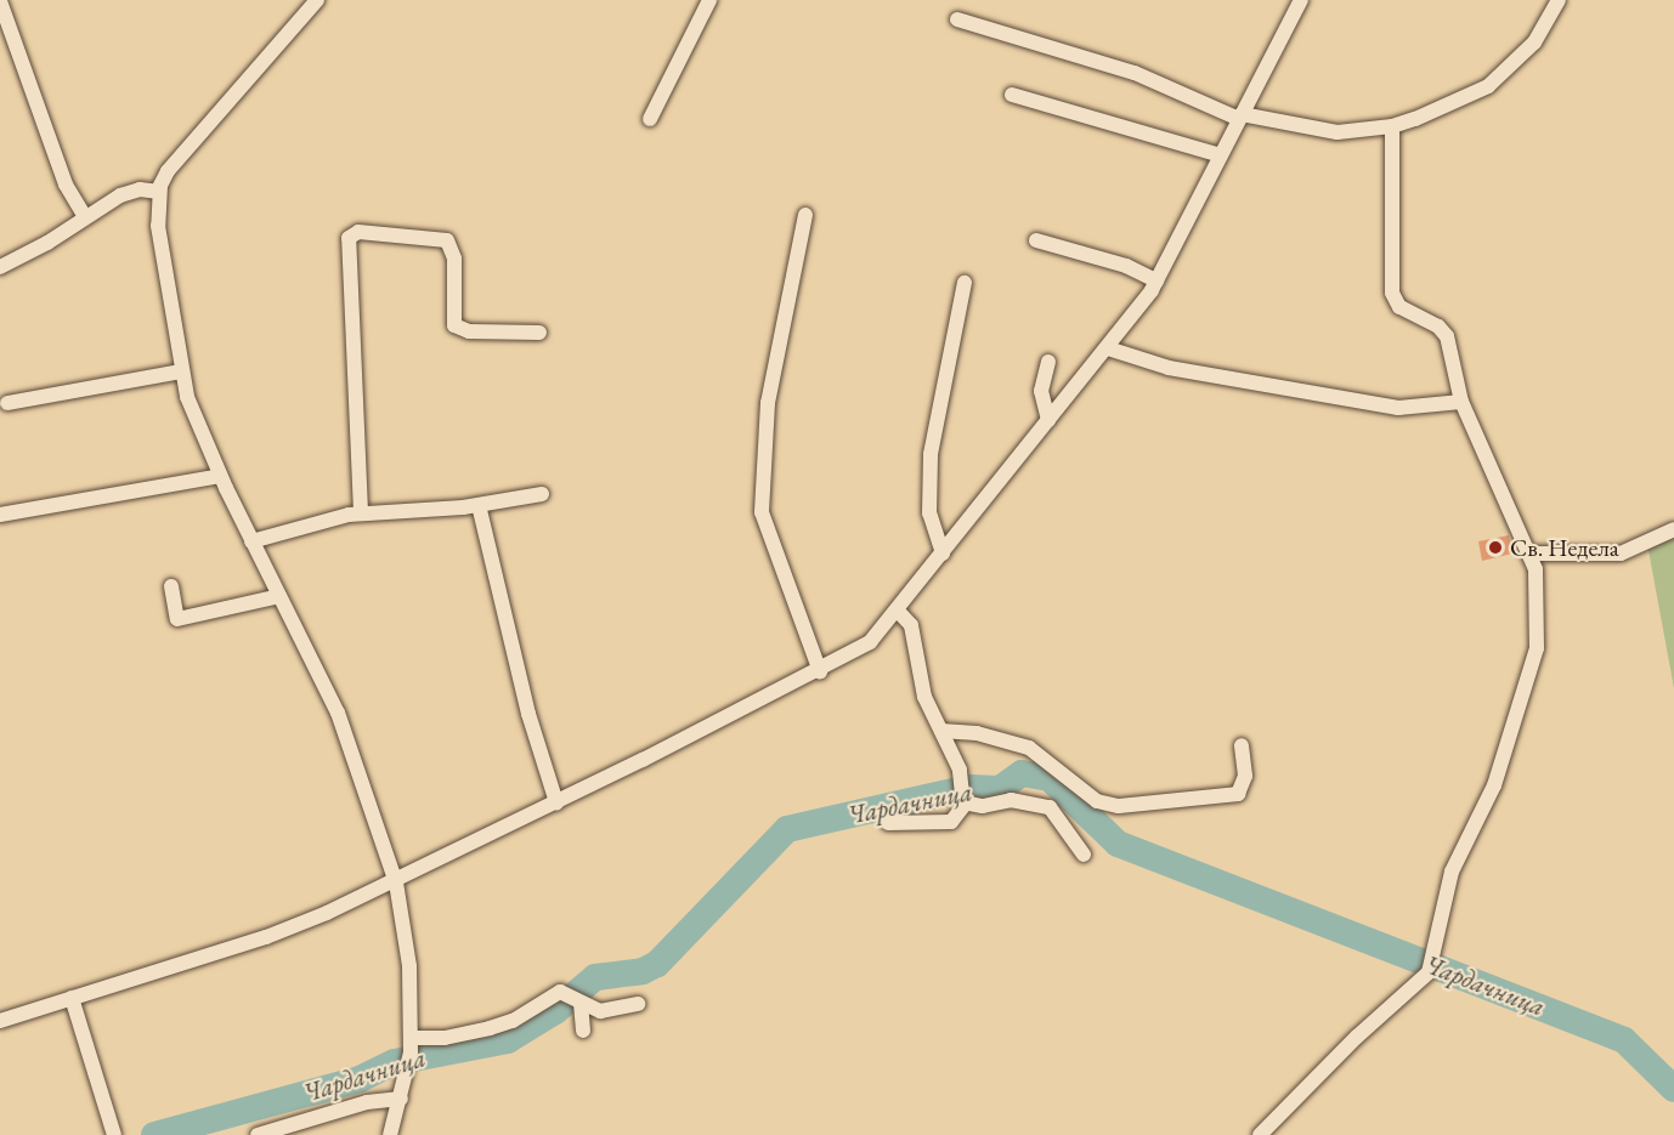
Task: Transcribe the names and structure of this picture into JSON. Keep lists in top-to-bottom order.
{
  "water": ["Чардачница"],
  "places": ["Св. Недела"]
}
